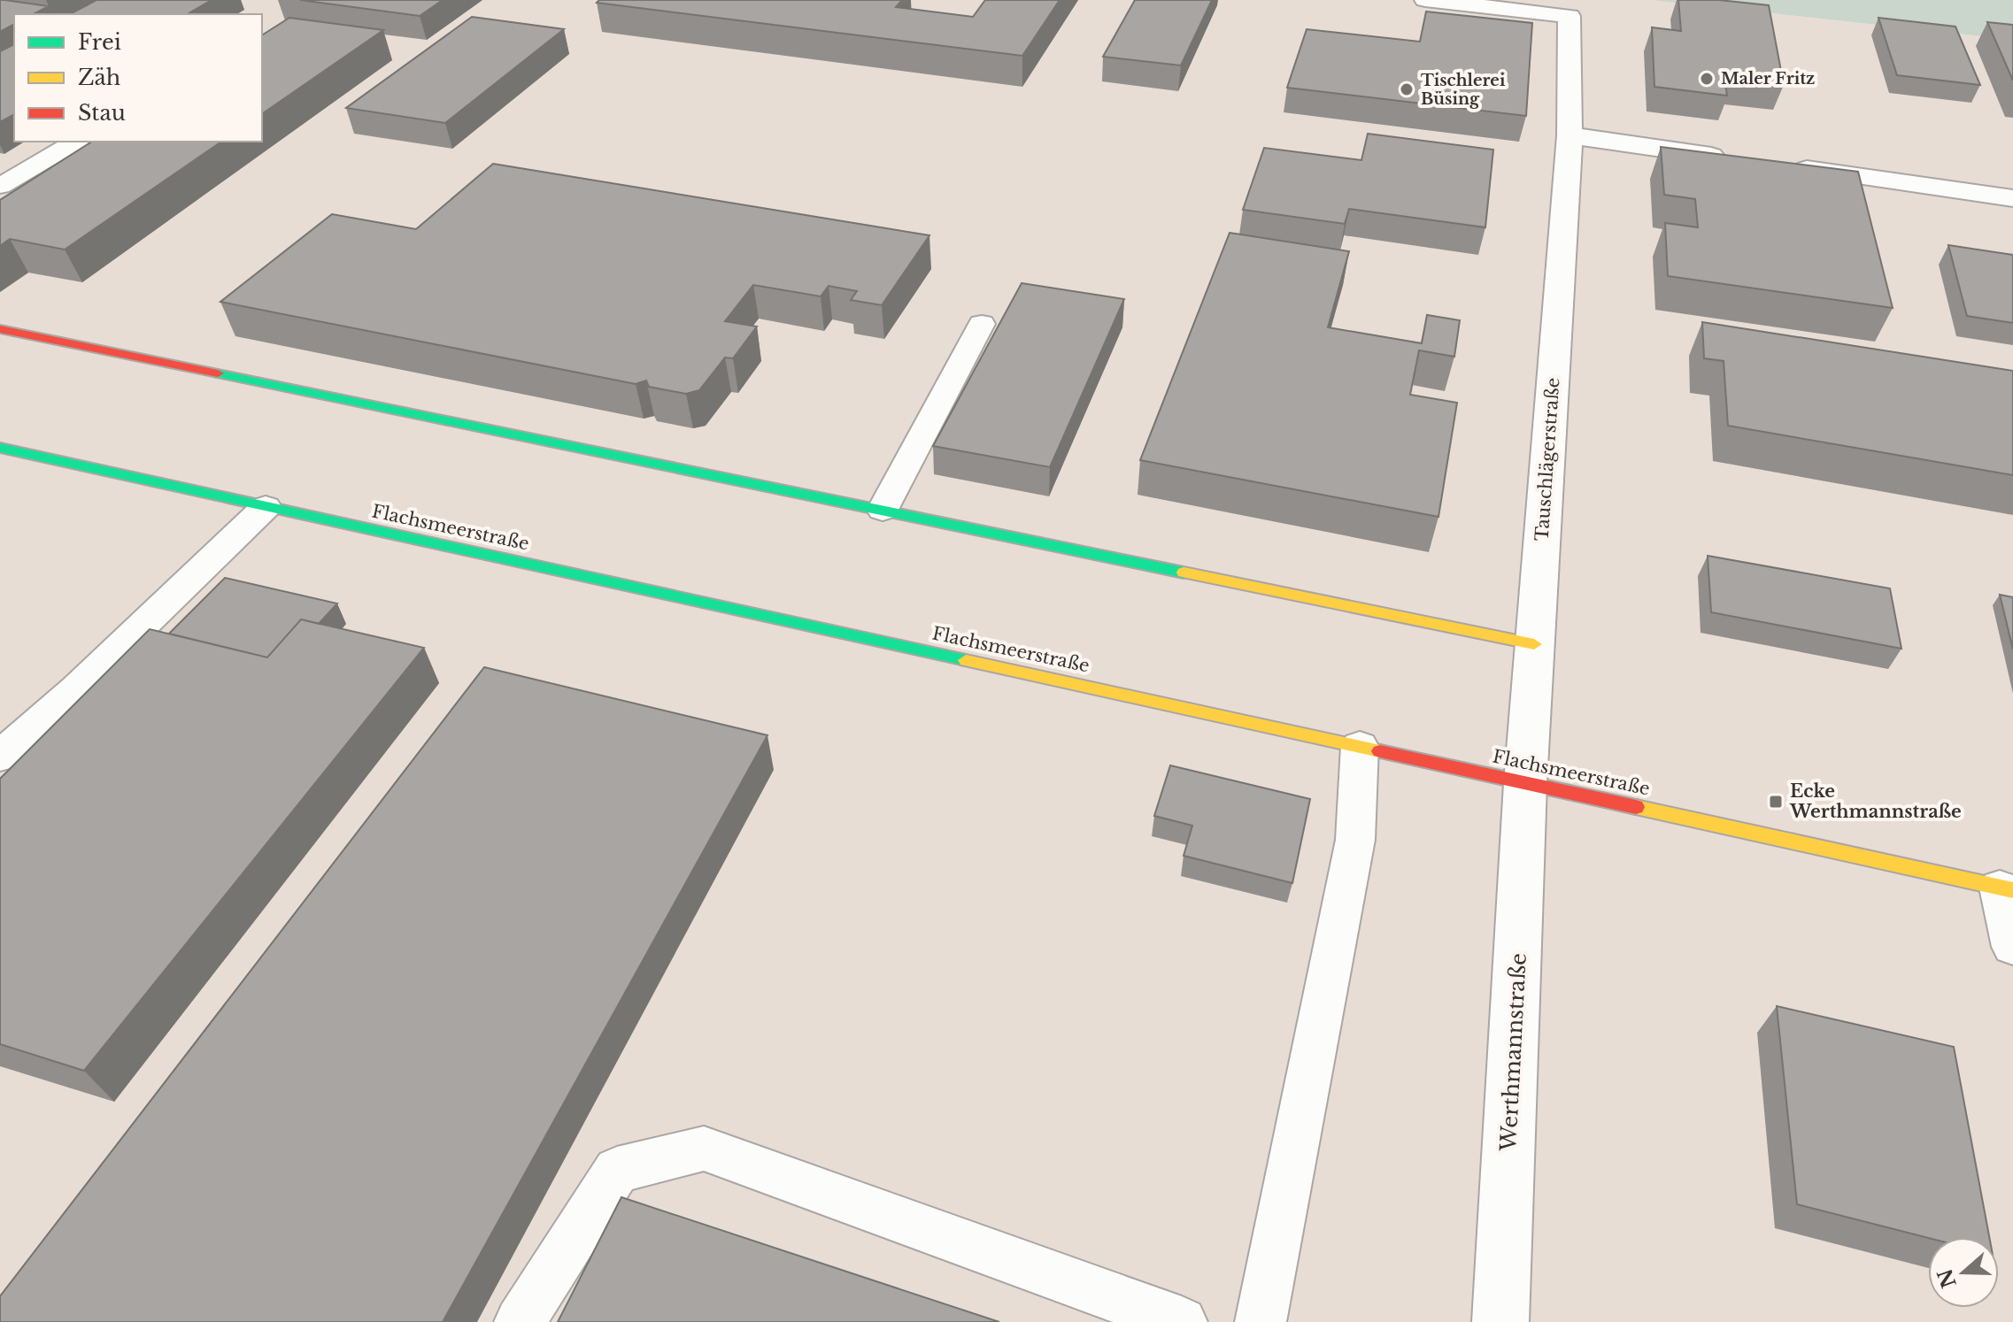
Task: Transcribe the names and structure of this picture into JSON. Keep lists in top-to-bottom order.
{
  "streets": {
    "street": ["Tauschlägerstraße", "Flachsmeerstraße", "Werthmannstraße"]
  },
  "crossings": [
    ["Tauschlägerstraße", "Flachsmeerstraße"],
    ["Tauschlägerstraße", "Werthmannstraße"],
    ["Flachsmeerstraße", "Werthmannstraße"]
  ],
  "places": {
    "other": ["Maler Fritz", "Tischlerei Büsing"],
    "transit": ["Ecke Werthmannstraße"]
  },
  "legend": ["Frei", "Zäh", "Stau"],
  "north": "left"
}
